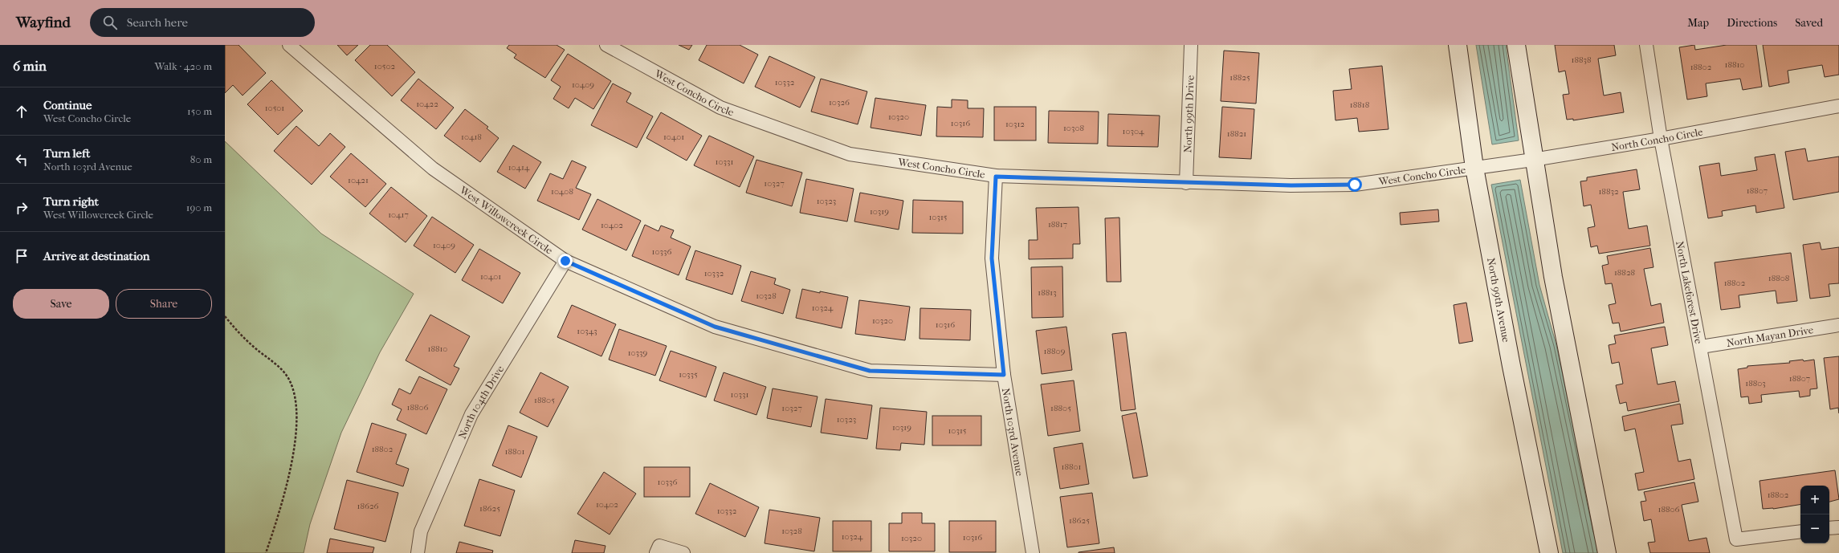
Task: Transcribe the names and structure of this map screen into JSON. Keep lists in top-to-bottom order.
{
  "streets": {
    "main road": ["North 99th Avenue"],
    "street": [
      "West Concho Circle",
      "North 99th Drive",
      "North Concho Circle",
      "West Willowcreek Circle",
      "North Lakeforest Drive",
      "North Mayan Drive",
      "North 104th Drive",
      "North 103rd Avenue"
    ]
  },
  "crossings": [
    ["West Concho Circle", "North 99th Drive"],
    ["West Concho Circle", "North Concho Circle"],
    ["West Concho Circle", "North 99th Avenue"],
    ["West Concho Circle", "North 103rd Avenue"],
    ["North Concho Circle", "North Lakeforest Drive"],
    ["North Concho Circle", "North 99th Avenue"],
    ["West Willowcreek Circle", "North 104th Drive"],
    ["West Willowcreek Circle", "North 103rd Avenue"],
    ["North Lakeforest Drive", "North Mayan Drive"]
  ],
  "house_numbers": [
    "18838",
    "18810",
    "10502",
    "18802",
    "18825",
    "10332",
    "10409",
    "10326",
    "10422",
    "18818",
    "10501",
    "10320",
    "10316",
    "10312",
    "10308",
    "10304",
    "18821",
    "10418",
    "10401",
    "10331",
    "10414",
    "10421",
    "10327",
    "18807",
    "10408",
    "18832",
    "10323",
    "10319",
    "10417",
    "10315",
    "18817",
    "10402",
    "10409",
    "10336",
    "18828",
    "10332",
    "10401",
    "18808",
    "18802",
    "18813",
    "10328",
    "10324",
    "10320",
    "10316",
    "10343",
    "18810",
    "18809",
    "10339",
    "10335",
    "18807",
    "18803",
    "10331",
    "18805",
    "18806",
    "10327",
    "18805",
    "10323",
    "10319",
    "10315",
    "18802",
    "18801",
    "18801",
    "10336",
    "18802",
    "10402",
    "18626",
    "18625",
    "18806",
    "10332",
    "18625",
    "10328",
    "10324",
    "10316",
    "10320"
  ],
  "page": {
    "header": "Wayfind",
    "search": "Search here",
    "nav": ["Map", "Directions", "Saved"],
    "heading": ["6 min", "Walk · 420 m"],
    "list": [
      ["Continue", "West Concho Circle", "150 m"],
      ["Turn left", "North 103rd Avenue", "80 m"],
      ["Turn right", "West Willowcreek Circle", "190 m"],
      "Arrive at destination"
    ],
    "buttons": ["Save", "Share"],
    "map_buttons": ["+", "−"]
  }
}
